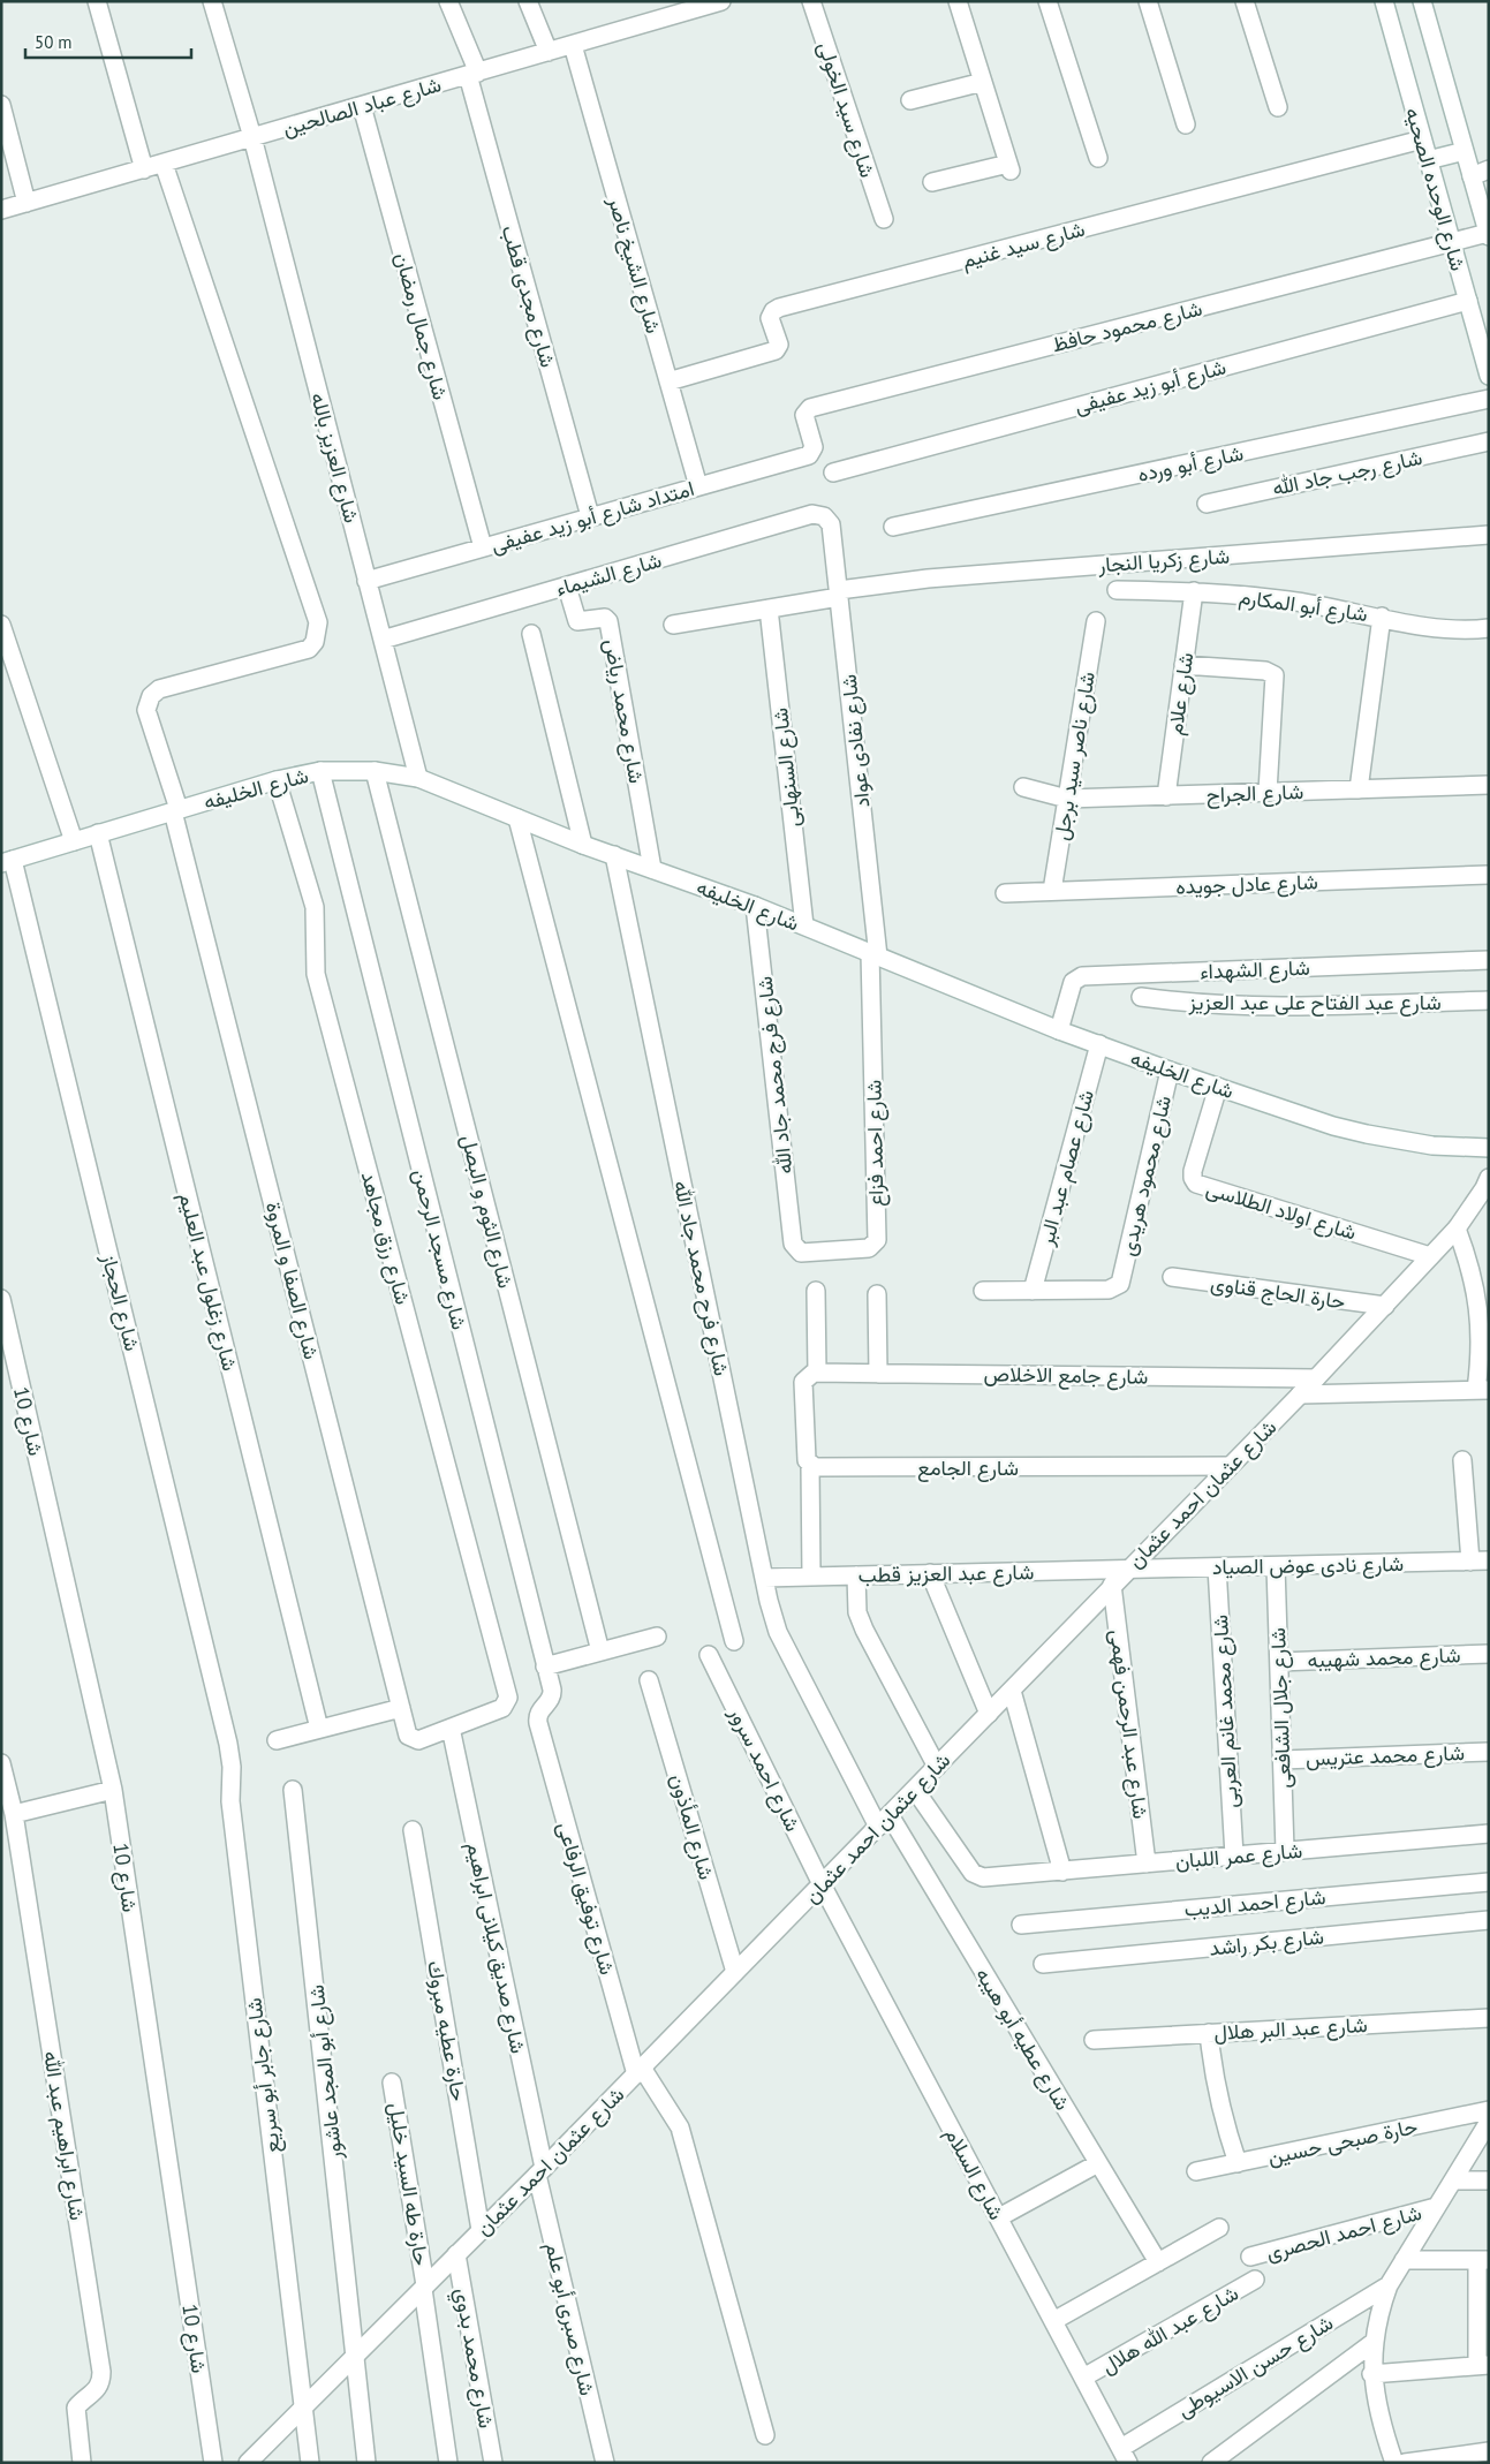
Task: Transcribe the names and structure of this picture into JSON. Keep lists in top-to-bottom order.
{
  "streets": {
    "street": [
      "شارع عباد الصالحين",
      "شارع سيد الخولى",
      "شارع الوحده الصحيه",
      "شارع سيد غنيم",
      "شارع الشيخ ناصر",
      "شارع مجدى قطب",
      "شارع جمال رمضان",
      "شارع محمود حافظ",
      "شارع أبو زيد عفيفى",
      "شارع العزيز بالله",
      "شارع أبو ورده",
      "شارع رجب جاد الله",
      "امتداد شارع أبو زيد عفيفى",
      "شارع زكريا النجار",
      "شارع الشيماء",
      "شارع أبو المكارم",
      "شارع علام",
      "شارع محمد رياض",
      "شارع نفادى عواد",
      "شارع ناصر سيد برجل",
      "شارع السنهابى",
      "شارع الخليفه",
      "شارع الجراح",
      "شارع عادل جويده",
      "شارع الشهداء",
      "شارع عبد الفتاح على عبد العزيز",
      "شارع فرج محمد جاد الله",
      "شارع احمد فزاع",
      "شارع عصام عبد البر",
      "شارع محمود هريدى",
      "شارع اولاد الطلاسى",
      "شارع الثوم و البصل",
      "شارع رزق مجاهد",
      "شارع مسجد الرحمن",
      "شارع فرح محمد جاد الله",
      "شارع الصفا و المروة",
      "شارع زغلول عبد العليم",
      "حارة الحاج قناوى",
      "شارع الحجاز",
      "شارع جامع الاخلاص",
      "شارع 10",
      "شارع الجامع",
      "شارع عثمان احمد عثمان",
      "شارع نادى عوض الصياد",
      "شارع عبد العزيز قطب",
      "شارع محمد شهيبه",
      "شارع جلال الشافعى",
      "شارع محمد غانم العربى",
      "شارع عبد الرحمن فهمى",
      "شارع محمد عتريس",
      "شارع احمد سرور",
      "شارع المأذون",
      "شارع عمر اللبان",
      "شارع توفيق الرفاعى",
      "شارع احمد الديب",
      "شارع بكر راشد",
      "شارع صديق كيلانى ابراهيم",
      "شارع عبد البر هلال",
      "حارة عطيه مبروك",
      "شارع عطيه أبو هيبه",
      "شارع أبو المجد عاشور",
      "شارع جابر أبو سريع",
      "شارع ابراهيم عبد الله",
      "حارة صبحى حسين",
      "شارع السلام",
      "حارة طه السيد خليل",
      "شارع احمد الحصرى",
      "شارع صبرى أبو علم",
      "شارع عبد الله هلال",
      "شارع محمد بدوي",
      "شارع حسن الاسيوطى"
    ]
  },
  "crossings": [
    ["شارع عباد الصالحين", "شارع الشيخ ناصر"],
    ["شارع عباد الصالحين", "شارع مجدى قطب"],
    ["شارع عباد الصالحين", "شارع جمال رمضان"],
    ["شارع عباد الصالحين", "شارع العزيز بالله"],
    ["شارع عباد الصالحين", "شارع الصفا و المروة"],
    ["شارع الوحده الصحيه", "شارع سيد غنيم"],
    ["شارع الوحده الصحيه", "شارع محمود حافظ"],
    ["شارع الوحده الصحيه", "شارع أبو زيد عفيفى"],
    ["شارع سيد غنيم", "شارع الشيخ ناصر"],
    ["شارع الشيخ ناصر", "امتداد شارع أبو زيد عفيفى"],
    ["شارع مجدى قطب", "امتداد شارع أبو زيد عفيفى"],
    ["شارع جمال رمضان", "امتداد شارع أبو زيد عفيفى"],
    ["شارع محمود حافظ", "امتداد شارع أبو زيد عفيفى"],
    ["شارع العزيز بالله", "امتداد شارع أبو زيد عفيفى"],
    ["شارع العزيز بالله", "شارع الشيماء"],
    ["شارع العزيز بالله", "شارع الخليفه"],
    ["شارع زكريا النجار", "شارع نفادى عواد"],
    ["شارع زكريا النجار", "شارع السنهابى"],
    ["شارع الشيماء", "شارع محمد رياض"],
    ["شارع الشيماء", "شارع نفادى عواد"],
    ["شارع أبو المكارم", "شارع علام"],
    ["شارع علام", "شارع الجراح"],
    ["شارع محمد رياض", "شارع الخليفه"],
    ["شارع نفادى عواد", "شارع الخليفه"],
    ["شارع نفادى عواد", "شارع احمد فزاع"],
    ["شارع ناصر سيد برجل", "شارع الجراح"],
    ["شارع ناصر سيد برجل", "شارع عادل جويده"],
    ["شارع السنهابى", "شارع الخليفه"],
    ["شارع الخليفه", "شارع الشهداء"],
    ["شارع الخليفه", "شارع فرج محمد جاد الله"],
    ["شارع الخليفه", "شارع احمد فزاع"],
    ["شارع الخليفه", "شارع عصام عبد البر"],
    ["شارع الخليفه", "شارع محمود هريدى"],
    ["شارع الخليفه", "شارع اولاد الطلاسى"],
    ["شارع الخليفه", "شارع الثوم و البصل"],
    ["شارع الخليفه", "شارع رزق مجاهد"],
    ["شارع الخليفه", "شارع مسجد الرحمن"],
    ["شارع الخليفه", "شارع فرح محمد جاد الله"],
    ["شارع الخليفه", "شارع الصفا و المروة"],
    ["شارع الخليفه", "شارع زغلول عبد العليم"],
    ["شارع الخليفه", "شارع الحجاز"],
    ["شارع فرج محمد جاد الله", "شارع احمد فزاع"],
    ["شارع عصام عبد البر", "شارع محمود هريدى"],
    ["شارع اولاد الطلاسى", "شارع عثمان احمد عثمان"],
    ["شارع رزق مجاهد", "شارع الصفا و المروة"],
    ["شارع رزق مجاهد", "شارع صديق كيلانى ابراهيم"],
    ["شارع مسجد الرحمن", "شارع توفيق الرفاعى"],
    ["شارع فرح محمد جاد الله", "شارع عبد العزيز قطب"],
    ["شارع فرح محمد جاد الله", "شارع عطيه أبو هيبه"],
    ["شارع الصفا و المروة", "شارع صديق كيلانى ابراهيم"],
    ["حارة الحاج قناوى", "شارع عثمان احمد عثمان"],
    ["شارع الحجاز", "شارع جابر أبو سريع"],
    ["شارع جامع الاخلاص", "شارع عثمان احمد عثمان"],
    ["شارع الجامع", "شارع عثمان احمد عثمان"],
    ["شارع عثمان احمد عثمان", "شارع نادى عوض الصياد"],
    ["شارع عثمان احمد عثمان", "شارع عبد العزيز قطب"],
    ["شارع عثمان احمد عثمان", "شارع عبد الرحمن فهمى"],
    ["شارع عثمان احمد عثمان", "شارع احمد سرور"],
    ["شارع عثمان احمد عثمان", "شارع المأذون"],
    ["شارع عثمان احمد عثمان", "شارع عمر اللبان"],
    ["شارع عثمان احمد عثمان", "شارع توفيق الرفاعى"],
    ["شارع عثمان احمد عثمان", "شارع صديق كيلانى ابراهيم"],
    ["شارع عثمان احمد عثمان", "حارة عطيه مبروك"],
    ["شارع عثمان احمد عثمان", "شارع عطيه أبو هيبه"],
    ["شارع عثمان احمد عثمان", "شارع أبو المجد عاشور"],
    ["شارع عثمان احمد عثمان", "شارع جابر أبو سريع"],
    ["شارع عثمان احمد عثمان", "شارع السلام"],
    ["شارع عثمان احمد عثمان", "حارة طه السيد خليل"],
    ["شارع عثمان احمد عثمان", "شارع صبرى أبو علم"],
    ["شارع عثمان احمد عثمان", "شارع محمد بدوي"],
    ["شارع نادى عوض الصياد", "شارع عبد العزيز قطب"],
    ["شارع نادى عوض الصياد", "شارع جلال الشافعى"],
    ["شارع نادى عوض الصياد", "شارع محمد غانم العربى"],
    ["شارع محمد شهيبه", "شارع جلال الشافعى"],
    ["شارع جلال الشافعى", "شارع محمد عتريس"],
    ["شارع جلال الشافعى", "شارع عمر اللبان"],
    ["شارع محمد غانم العربى", "شارع عمر اللبان"],
    ["شارع عبد الرحمن فهمى", "شارع عمر اللبان"],
    ["شارع احمد سرور", "شارع السلام"],
    ["شارع صديق كيلانى ابراهيم", "شارع صبرى أبو علم"],
    ["شارع السلام", "شارع عبد الله هلال"],
    ["شارع السلام", "شارع حسن الاسيوطى"]
  ],
  "scale_bar": "50 m"
}
